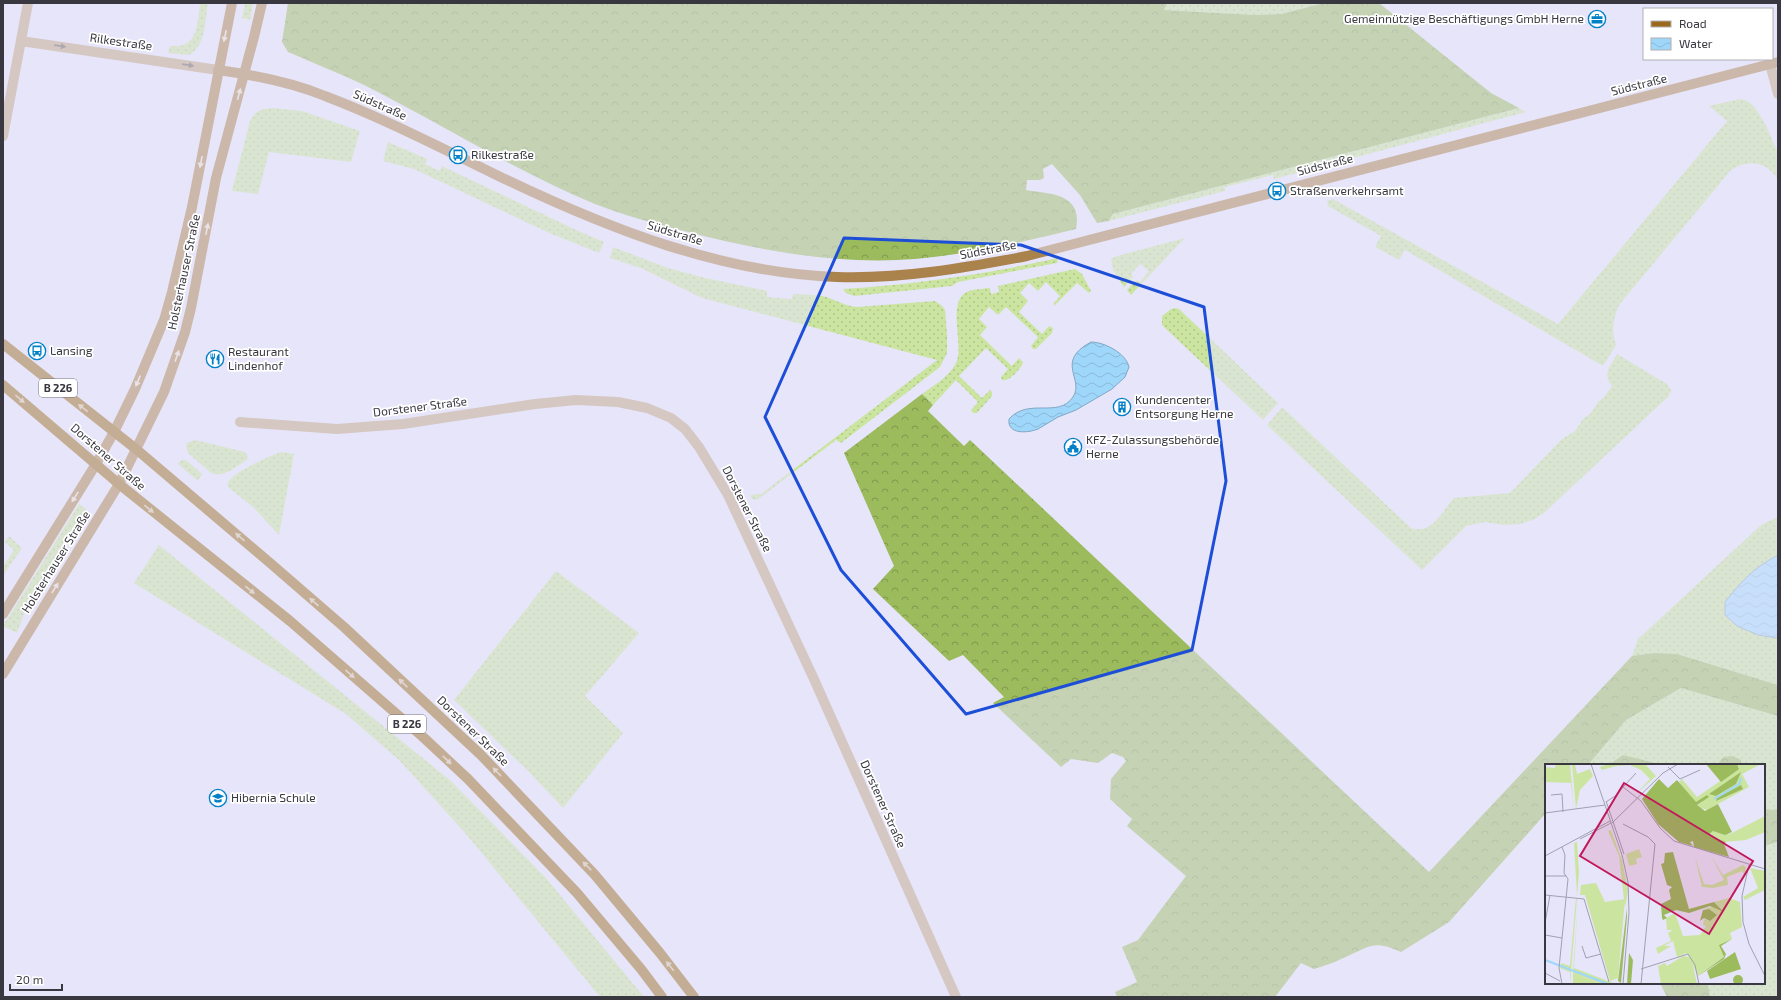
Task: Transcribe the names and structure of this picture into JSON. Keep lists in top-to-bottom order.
{
  "streets": {
    "main road": ["B 226", "Dorstener Straße"],
    "street": ["Rilkestraße", "Südstraße", "Holsterhauser Straße"]
  },
  "crossings": [
    ["Rilkestraße", "Südstraße"],
    ["Rilkestraße", "Holsterhauser Straße"],
    ["Südstraße", "Holsterhauser Straße"],
    ["Holsterhauser Straße", "Dorstener Straße"]
  ],
  "one_way": ["Rilkestraße"],
  "places": {
    "office": ["Gemeinnützige Beschäftigungs GmbH Herne"],
    "bus stop": ["Rilkestraße", "Straßenverkehrsamt", "Lansing"],
    "restaurant": ["Restaurant Lindenhof"],
    "building": ["Kundencenter Entsorgung Herne"],
    "public building": ["KFZ-Zulassungsbehörde Herne"],
    "school or university": ["Hibernia Schule"]
  },
  "legend": ["Road", "Water"],
  "scale_bar": "20 m"
}
